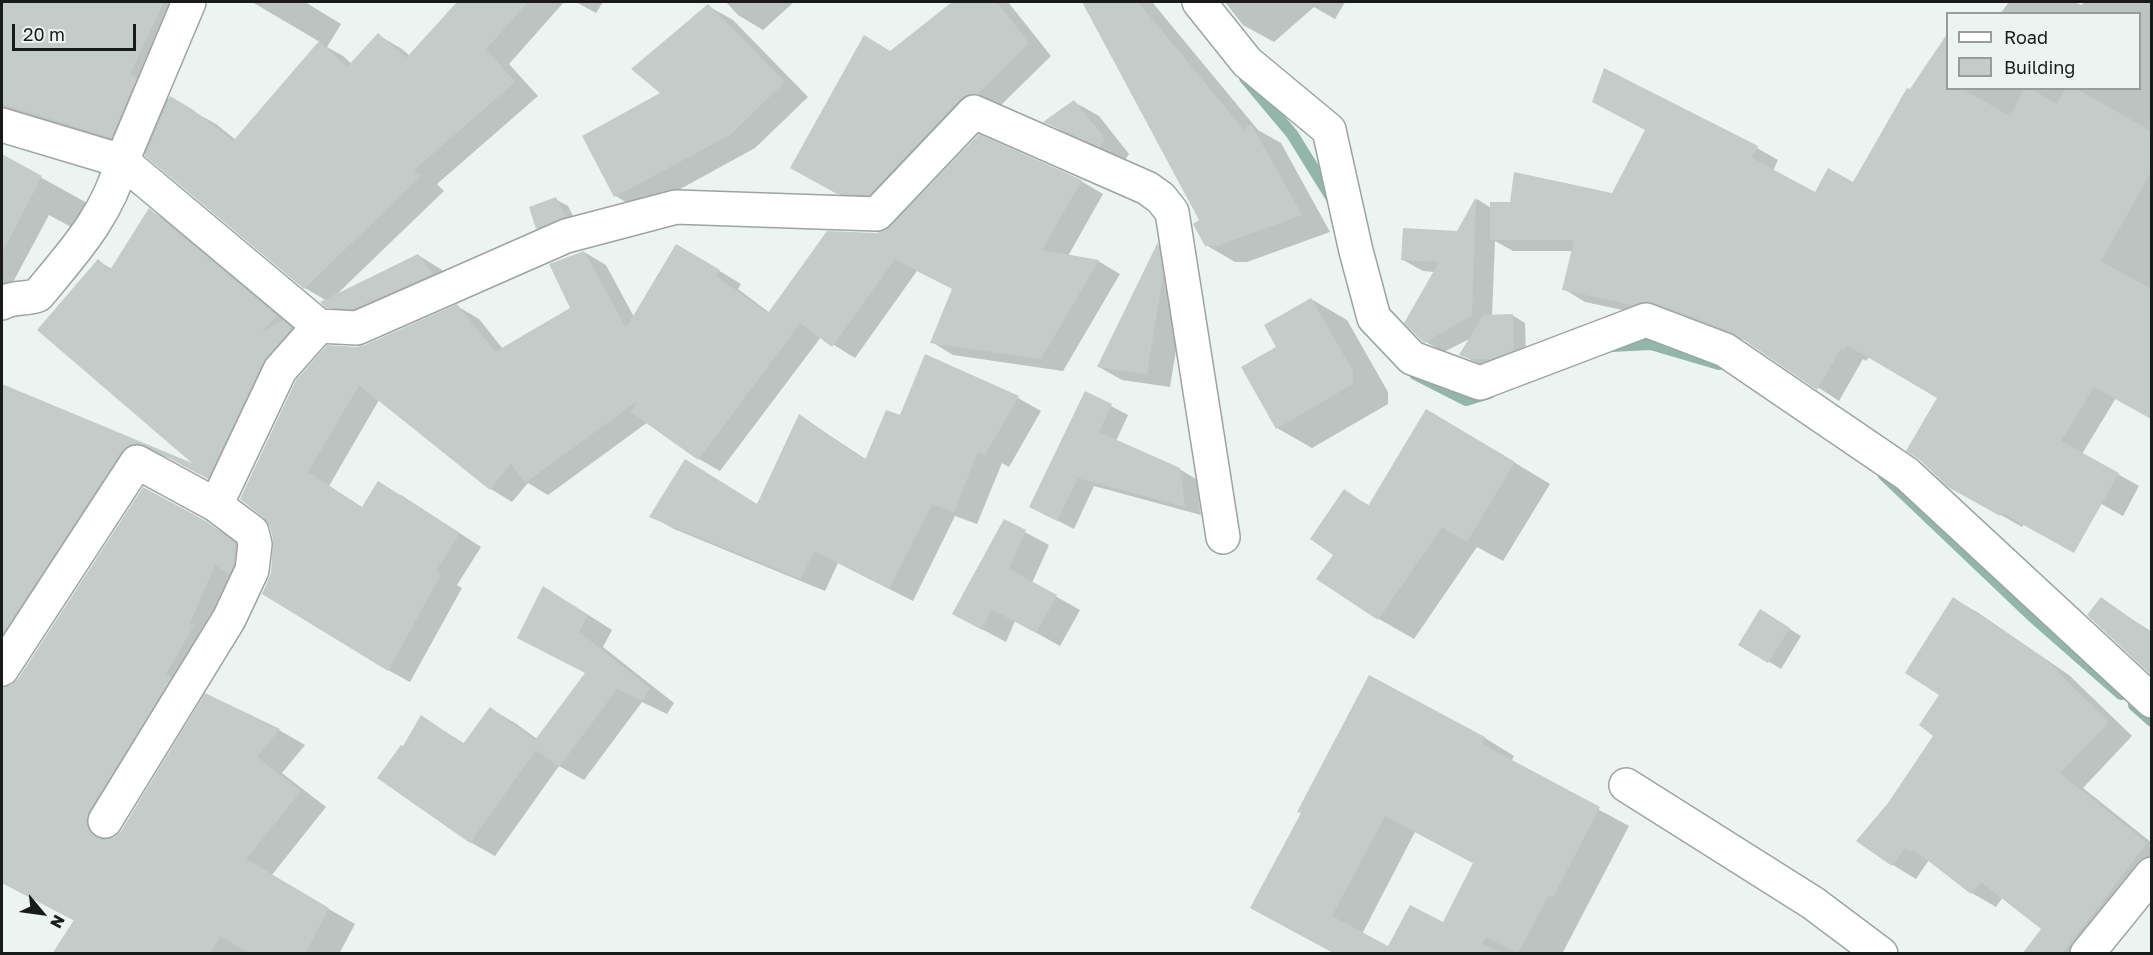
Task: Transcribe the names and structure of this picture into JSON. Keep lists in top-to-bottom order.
{
  "legend": ["Road", "Building"],
  "scale_bar": "20 m",
  "north": "bottom right"
}
